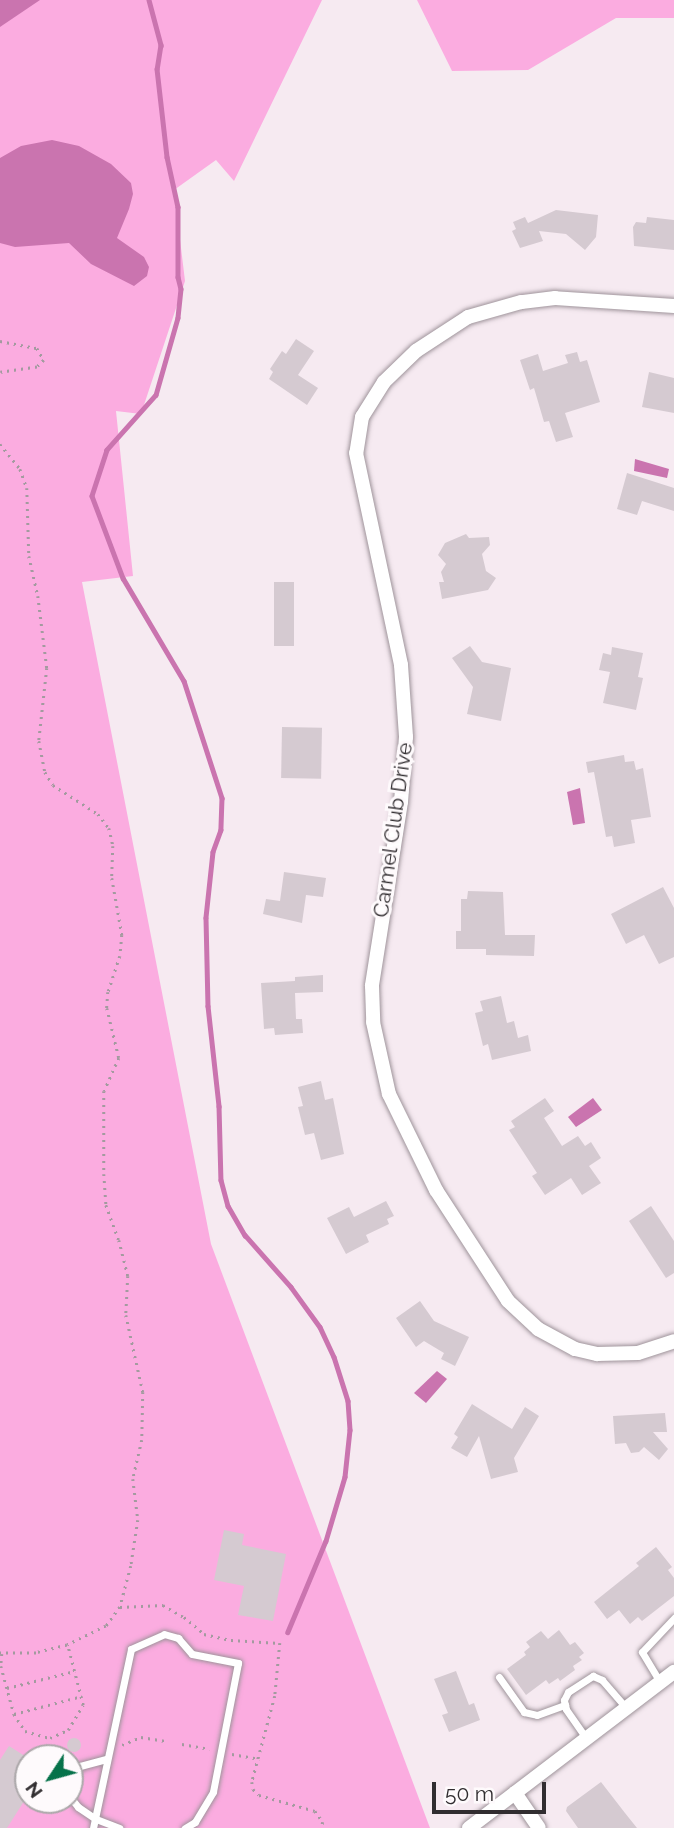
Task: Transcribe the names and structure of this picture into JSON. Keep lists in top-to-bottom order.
{
  "streets": {
    "street": ["Carmel Club Drive"]
  },
  "scale_bar": "50 m",
  "north": "bottom left"
}
